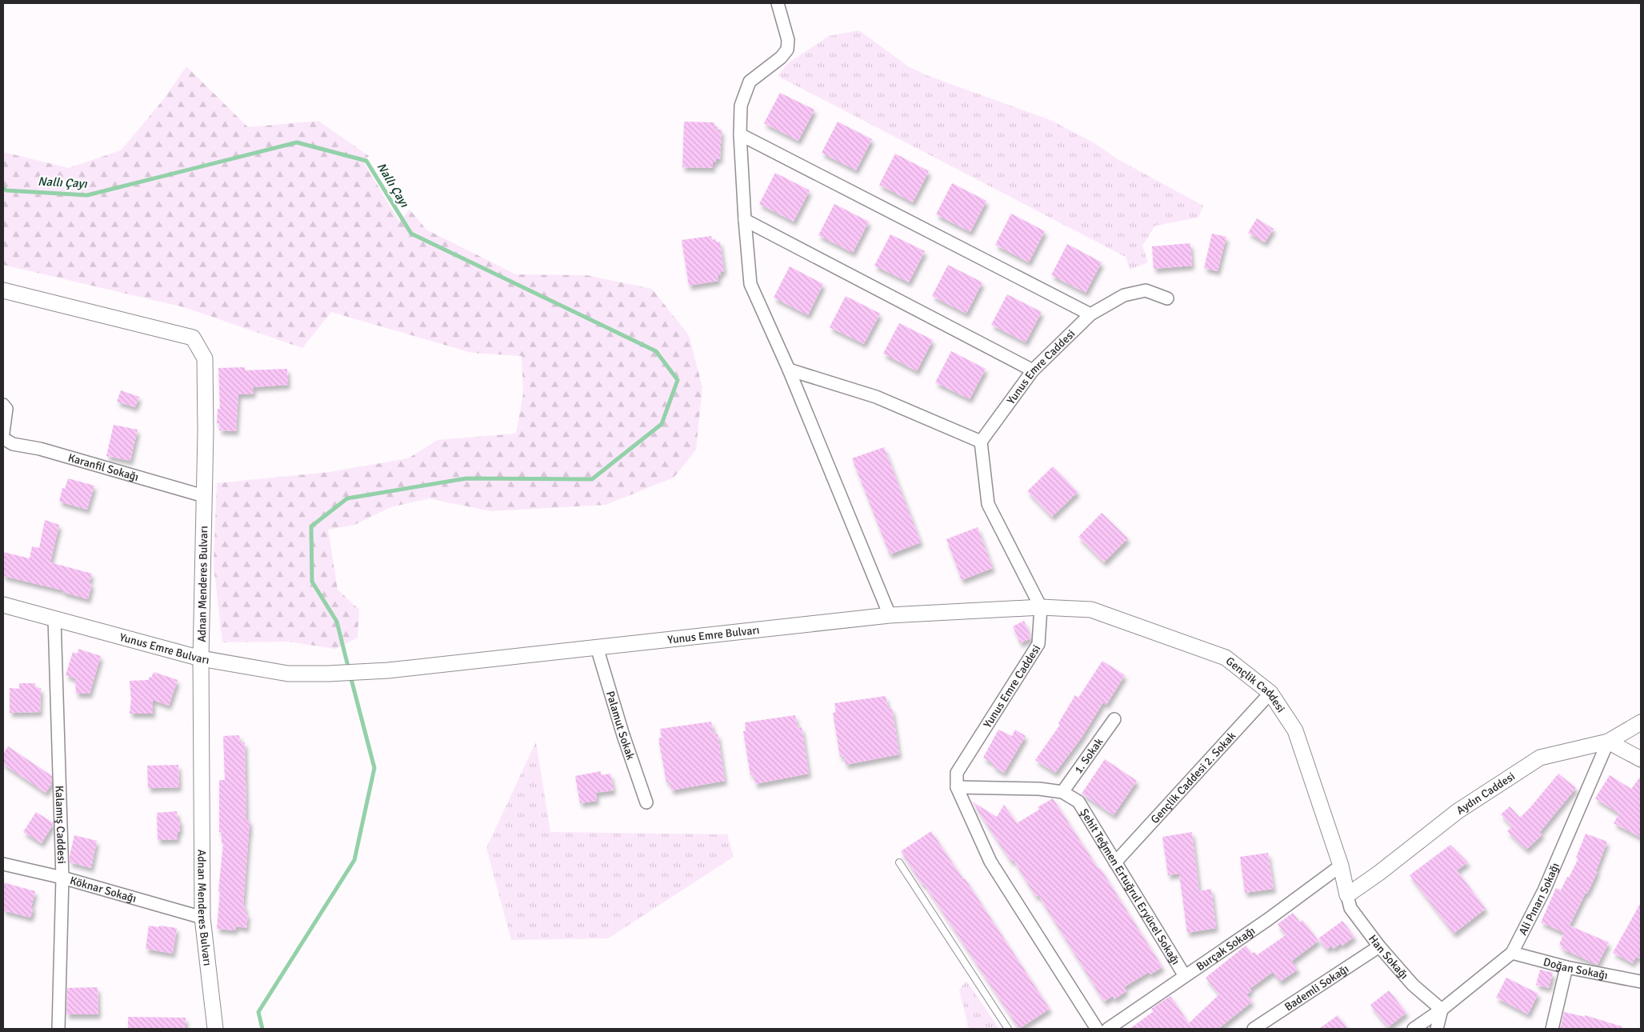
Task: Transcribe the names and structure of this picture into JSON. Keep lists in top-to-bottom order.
{
  "streets": {
    "street": [
      "Yunus Emre Caddesi",
      "Karanfil Sokağı",
      "Adnan Menderes Bulvarı",
      "Yunus Emre Bulvarı",
      "Gençlik Caddesi",
      "Palamut Sokak",
      "1. Sokak",
      "Gençlik Caddesi 2. Sokak",
      "Aydın Caddesi",
      "Kalamış Caddesi",
      "Şehit Teğmen Ertuğrul Eryücel Sokağı",
      "Köknar Sokağı",
      "Ali Pınarı Sokağı",
      "Burçak Sokağı",
      "Han Sokağı",
      "Doğan Sokağı",
      "Bademli Sokağı"
    ]
  },
  "crossings": [
    ["Yunus Emre Caddesi", "Yunus Emre Bulvarı"],
    ["Yunus Emre Caddesi", "Gençlik Caddesi"],
    ["Yunus Emre Caddesi", "Şehit Teğmen Ertuğrul Eryücel Sokağı"],
    ["Karanfil Sokağı", "Adnan Menderes Bulvarı"],
    ["Adnan Menderes Bulvarı", "Yunus Emre Bulvarı"],
    ["Adnan Menderes Bulvarı", "Köknar Sokağı"],
    ["Yunus Emre Bulvarı", "Gençlik Caddesi"],
    ["Yunus Emre Bulvarı", "Palamut Sokak"],
    ["Yunus Emre Bulvarı", "Kalamış Caddesi"],
    ["Gençlik Caddesi", "Gençlik Caddesi 2. Sokak"],
    ["Gençlik Caddesi", "Aydın Caddesi"],
    ["Gençlik Caddesi", "Burçak Sokağı"],
    ["Gençlik Caddesi", "Han Sokağı"],
    ["1. Sokak", "Şehit Teğmen Ertuğrul Eryücel Sokağı"],
    ["Gençlik Caddesi 2. Sokak", "Şehit Teğmen Ertuğrul Eryücel Sokağı"],
    ["Aydın Caddesi", "Ali Pınarı Sokağı"],
    ["Aydın Caddesi", "Han Sokağı"],
    ["Kalamış Caddesi", "Köknar Sokağı"],
    ["Şehit Teğmen Ertuğrul Eryücel Sokağı", "Burçak Sokağı"],
    ["Ali Pınarı Sokağı", "Han Sokağı"],
    ["Ali Pınarı Sokağı", "Doğan Sokağı"],
    ["Han Sokağı", "Bademli Sokağı"]
  ],
  "water": ["Nallı Çayı"]
}
